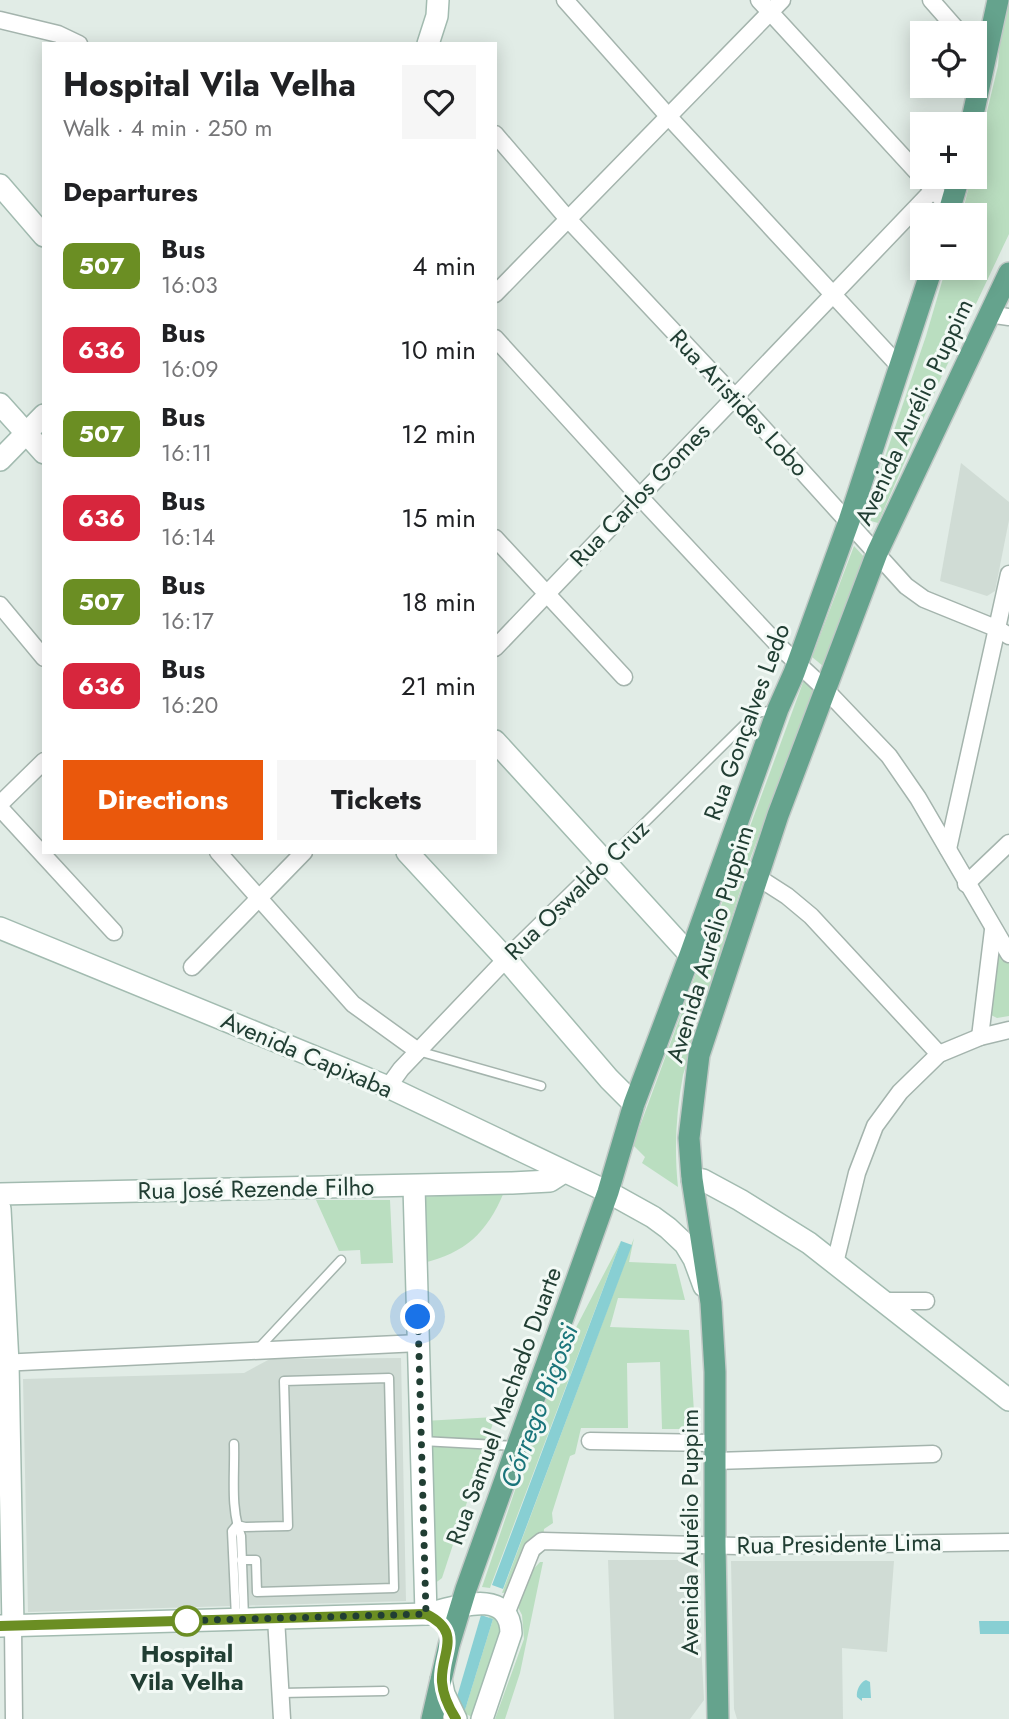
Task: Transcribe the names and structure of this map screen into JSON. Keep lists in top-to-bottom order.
{
  "streets": {
    "main road": ["Avenida Aurélio Puppim", "Rua Gonçalves Ledo", "Rua Samuel Machado Duarte"],
    "street": [
      "Rua Aristides Lobo",
      "Rua Carlos Gomes",
      "Rua Oswaldo Cruz",
      "Avenida Capixaba",
      "Rua José Rezende Filho",
      "Rua Presidente Lima"
    ]
  },
  "crossings": [
    ["Rua Aristides Lobo", "Avenida Aurélio Puppim"],
    ["Rua Aristides Lobo", "Rua Carlos Gomes"],
    ["Rua Aristides Lobo", "Rua Gonçalves Ledo"],
    ["Avenida Aurélio Puppim", "Avenida Capixaba"],
    ["Avenida Aurélio Puppim", "Rua Presidente Lima"],
    ["Rua Gonçalves Ledo", "Rua Oswaldo Cruz"],
    ["Rua Gonçalves Ledo", "Avenida Capixaba"],
    ["Rua Gonçalves Ledo", "Rua Samuel Machado Duarte"],
    ["Rua Oswaldo Cruz", "Avenida Capixaba"],
    ["Avenida Capixaba", "Rua José Rezende Filho"],
    ["Avenida Capixaba", "Rua Samuel Machado Duarte"]
  ],
  "water": ["Córrego Bigossi"],
  "places": ["Hospital Vila Velha"],
  "lines": ["bus line 507"],
  "page": {
    "map_buttons": ["+", "−"],
    "heading": [
      ["Hospital Vila Velha", "Walk · 4 min · 250 m"],
      "Departures"
    ],
    "list": [
      {
        "mark": "507",
        "name": "Bus",
        "note": "16:03",
        "value": "4 min"
      },
      {
        "mark": "636",
        "name": "Bus",
        "note": "16:09",
        "value": "10 min"
      },
      {
        "mark": "507",
        "name": "Bus",
        "note": "16:11",
        "value": "12 min"
      },
      {
        "mark": "636",
        "name": "Bus",
        "note": "16:14",
        "value": "15 min"
      },
      {
        "mark": "507",
        "name": "Bus",
        "note": "16:17",
        "value": "18 min"
      },
      {
        "mark": "636",
        "name": "Bus",
        "note": "16:20",
        "value": "21 min"
      }
    ],
    "buttons": ["Directions", "Tickets"]
  }
}
